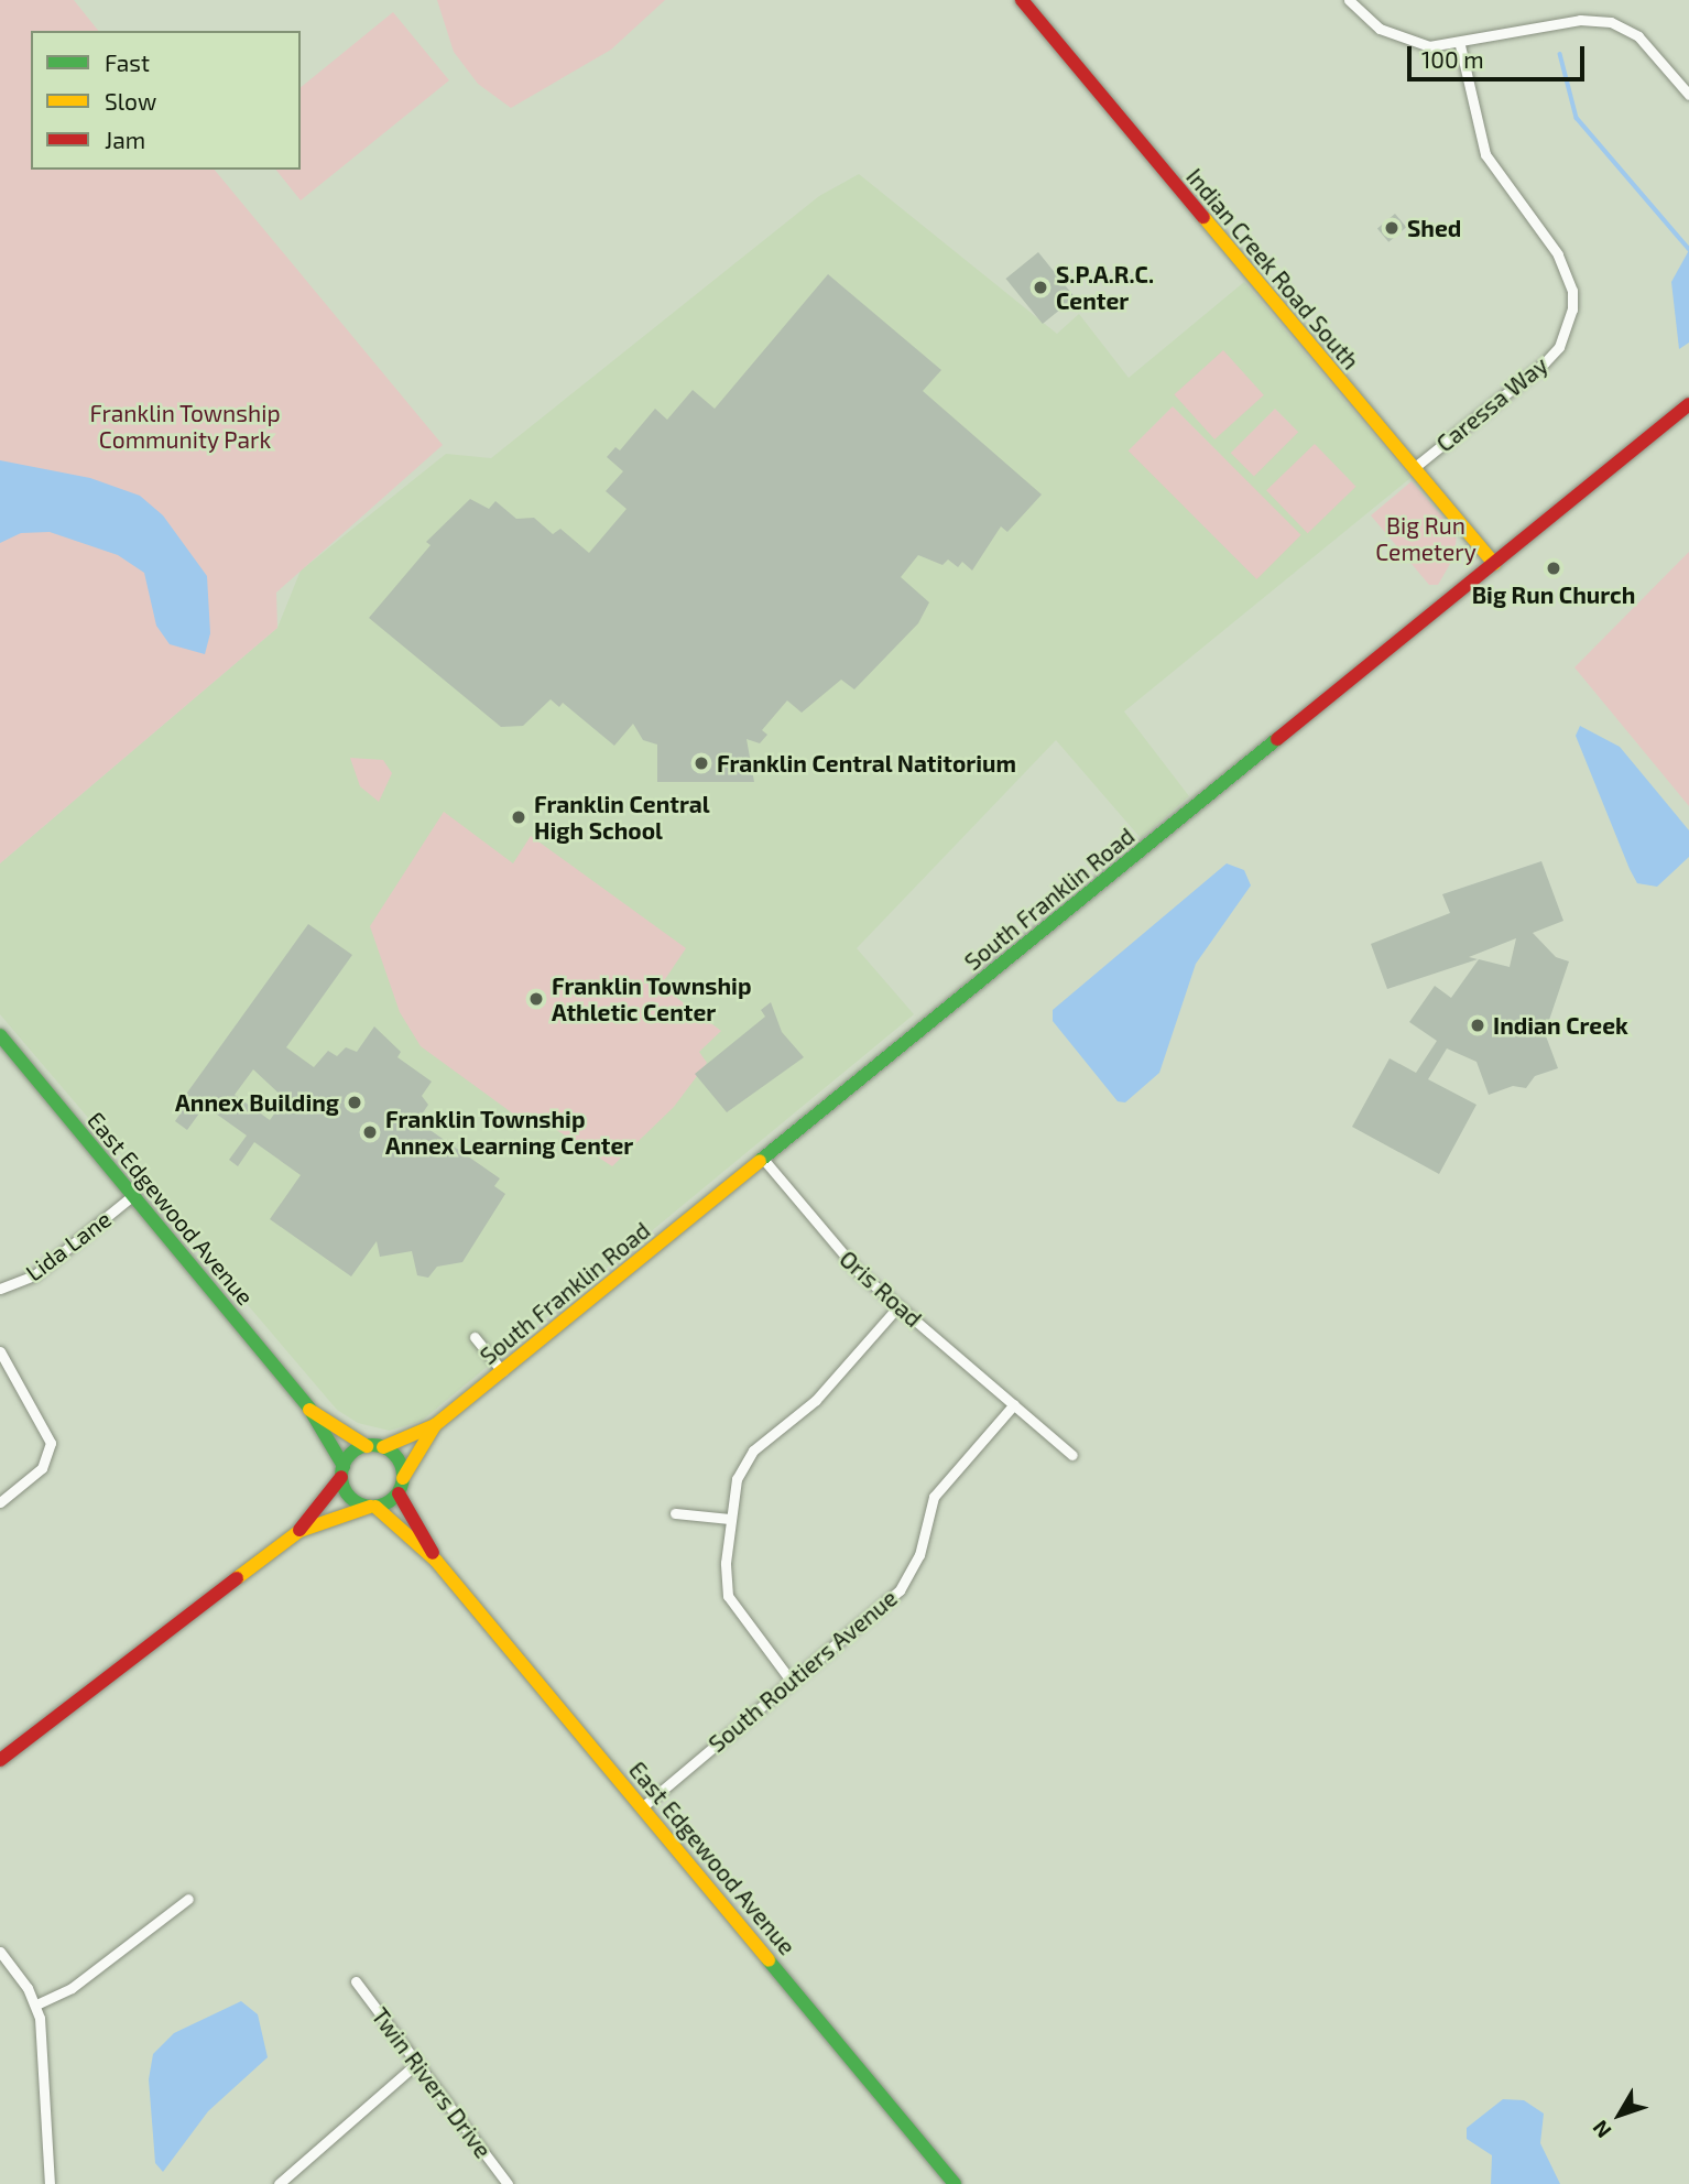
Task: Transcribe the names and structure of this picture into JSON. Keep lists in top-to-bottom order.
{
  "streets": {
    "main road": ["Indian Creek Road South", "South Franklin Road", "East Edgewood Avenue"],
    "street": [
      "Caressa Way",
      "Lida Lane",
      "Oris Road",
      "South Routiers Avenue",
      "Twin Rivers Drive"
    ]
  },
  "crossings": [
    ["Indian Creek Road South", "Caressa Way"],
    ["Indian Creek Road South", "South Franklin Road"],
    ["South Franklin Road", "Oris Road"],
    ["East Edgewood Avenue", "Lida Lane"],
    ["East Edgewood Avenue", "South Routiers Avenue"],
    ["Oris Road", "South Routiers Avenue"]
  ],
  "parks": ["Franklin Township Community Park", "Big Run Cemetery"],
  "places": [
    "Shed",
    "S.P.A.R.C. Center",
    "Big Run Church",
    "Franklin Central Natitorium",
    "Franklin Central High School",
    "Franklin Township Athletic Center",
    "Indian Creek",
    "Annex Building",
    "Franklin Township Annex Learning Center"
  ],
  "legend": ["Fast", "Slow", "Jam"],
  "scale_bar": "100 m",
  "north": "bottom left"
}
